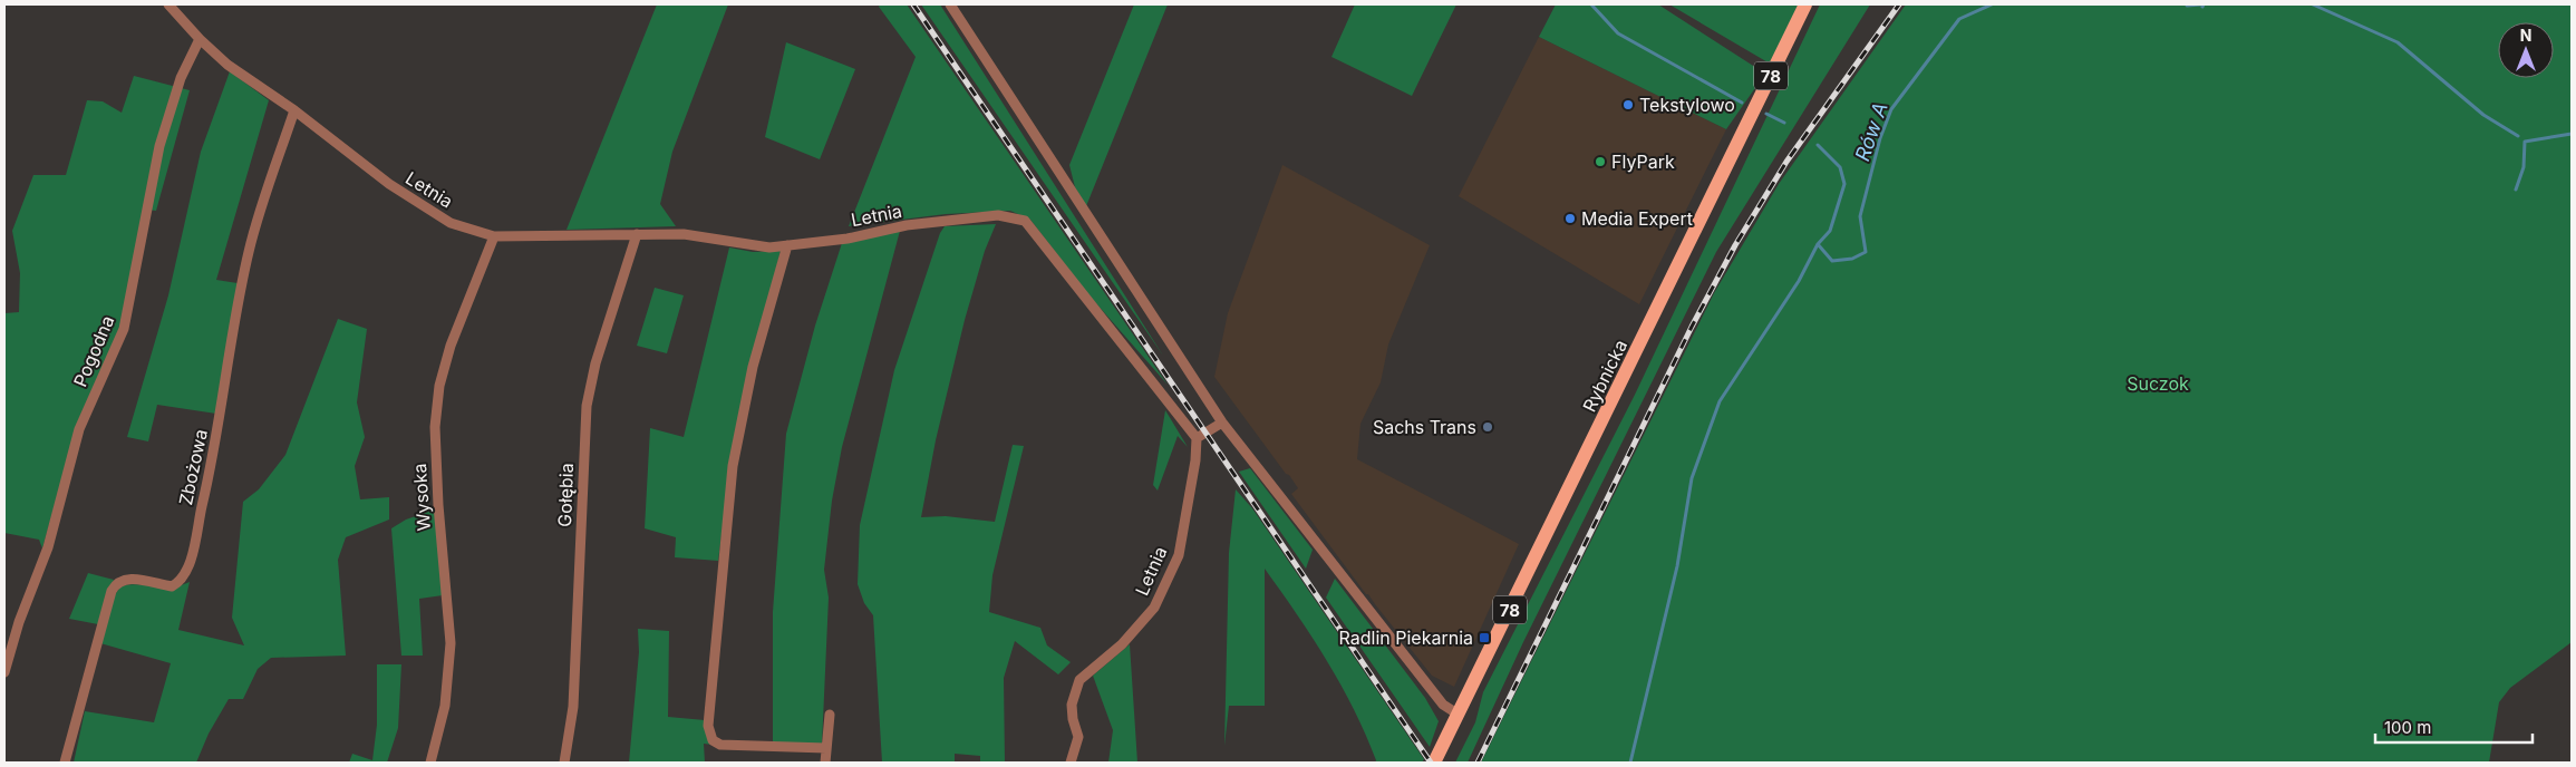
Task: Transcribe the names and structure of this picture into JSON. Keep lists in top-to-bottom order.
{
  "streets": {
    "main road": ["78", "Rybnicka"],
    "street": [
      "Letnia",
      "Pogodna",
      "Zbożowa",
      "Gołębia",
      "Wysoka"
    ]
  },
  "crossings": [
    ["Letnia", "Pogodna"],
    ["Letnia", "Zbożowa"],
    ["Letnia", "Gołębia"],
    ["Letnia", "Wysoka"]
  ],
  "water": ["Rów A"],
  "parks": ["Suczok"],
  "places": {
    "other": [
      "Tekstylowo",
      "FlyPark",
      "Media Expert",
      "Sachs Trans"
    ],
    "transit": ["Radlin Piekarnia"]
  },
  "scale_bar": "100 m",
  "north": "top"
}
